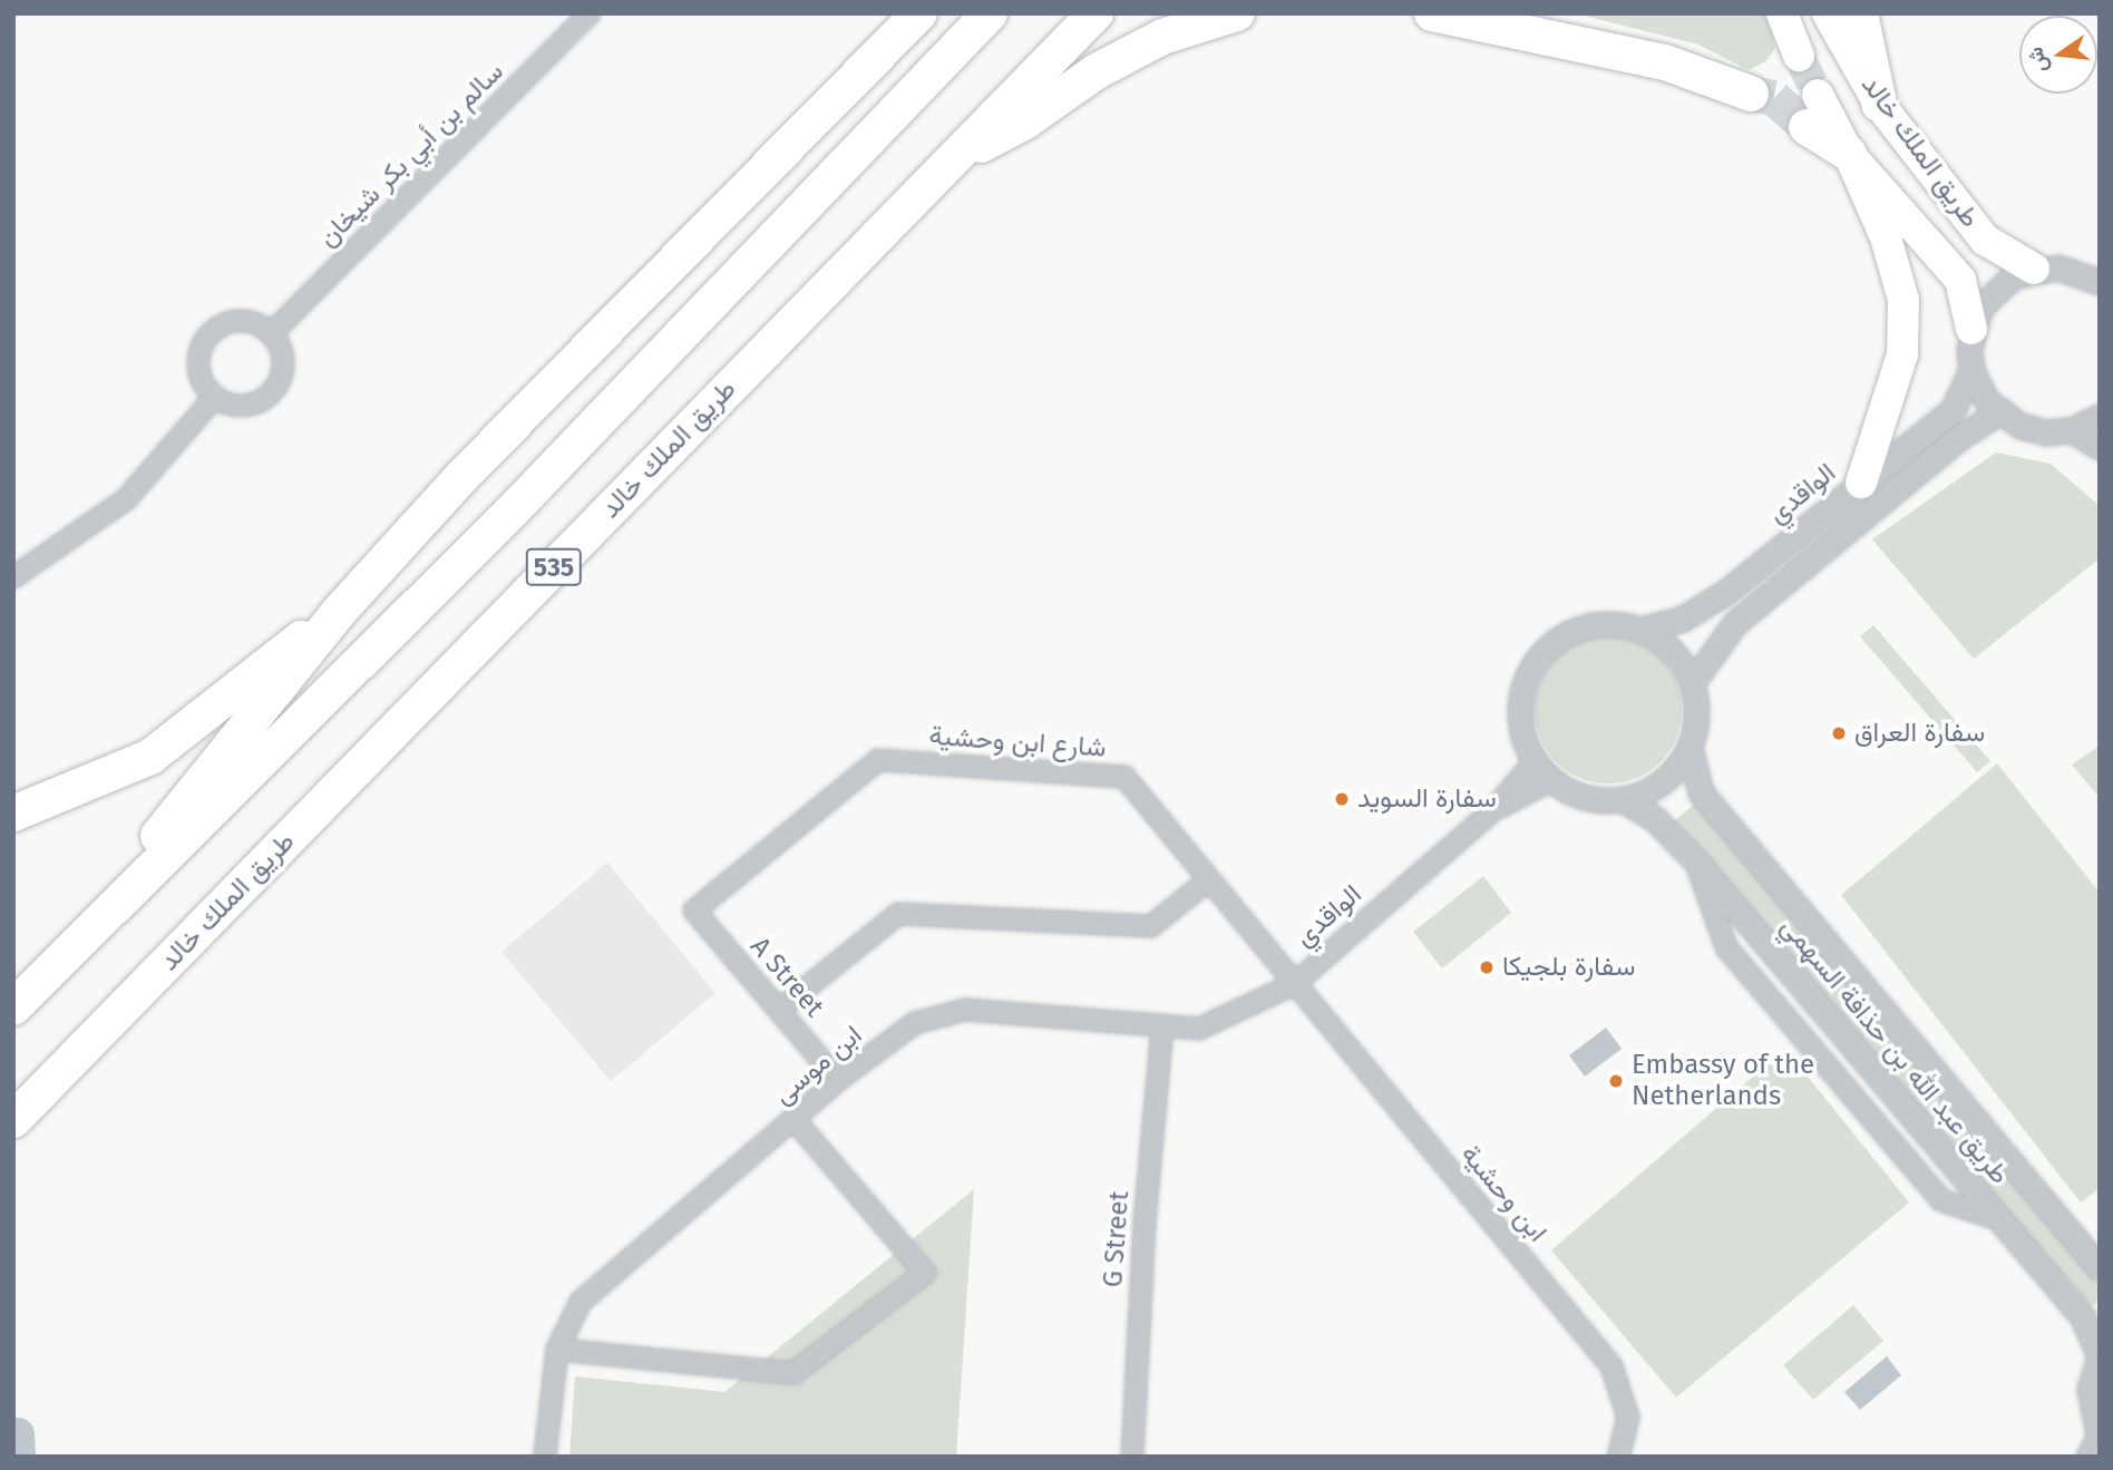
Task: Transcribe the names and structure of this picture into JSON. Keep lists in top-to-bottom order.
{
  "streets": {
    "highway": ["طريق الملك خالد", "535"],
    "street": [
      "سالم بن أبي بكر شيخان",
      "الواقدي",
      "شارع ابن وحشية",
      "A Street",
      "طريق عبد الله بن حذافة السهمي",
      "ابن موسى",
      "ابن وحشية",
      "G Street"
    ]
  },
  "crossings": [
    ["الواقدي", "شارع ابن وحشية"],
    ["الواقدي", "طريق عبد الله بن حذافة السهمي"],
    ["الواقدي", "ابن موسى"],
    ["الواقدي", "ابن وحشية"],
    ["شارع ابن وحشية", "A Street"],
    ["شارع ابن وحشية", "ابن موسى"],
    ["شارع ابن وحشية", "ابن وحشية"],
    ["A Street", "ابن موسى"],
    ["ابن موسى", "ابن وحشية"],
    ["ابن موسى", "G Street"]
  ],
  "places": [
    "سفارة العراق",
    "سفارة السويد",
    "سفارة بلجيكا",
    "Embassy of the Netherlands"
  ],
  "north": "left"
}
